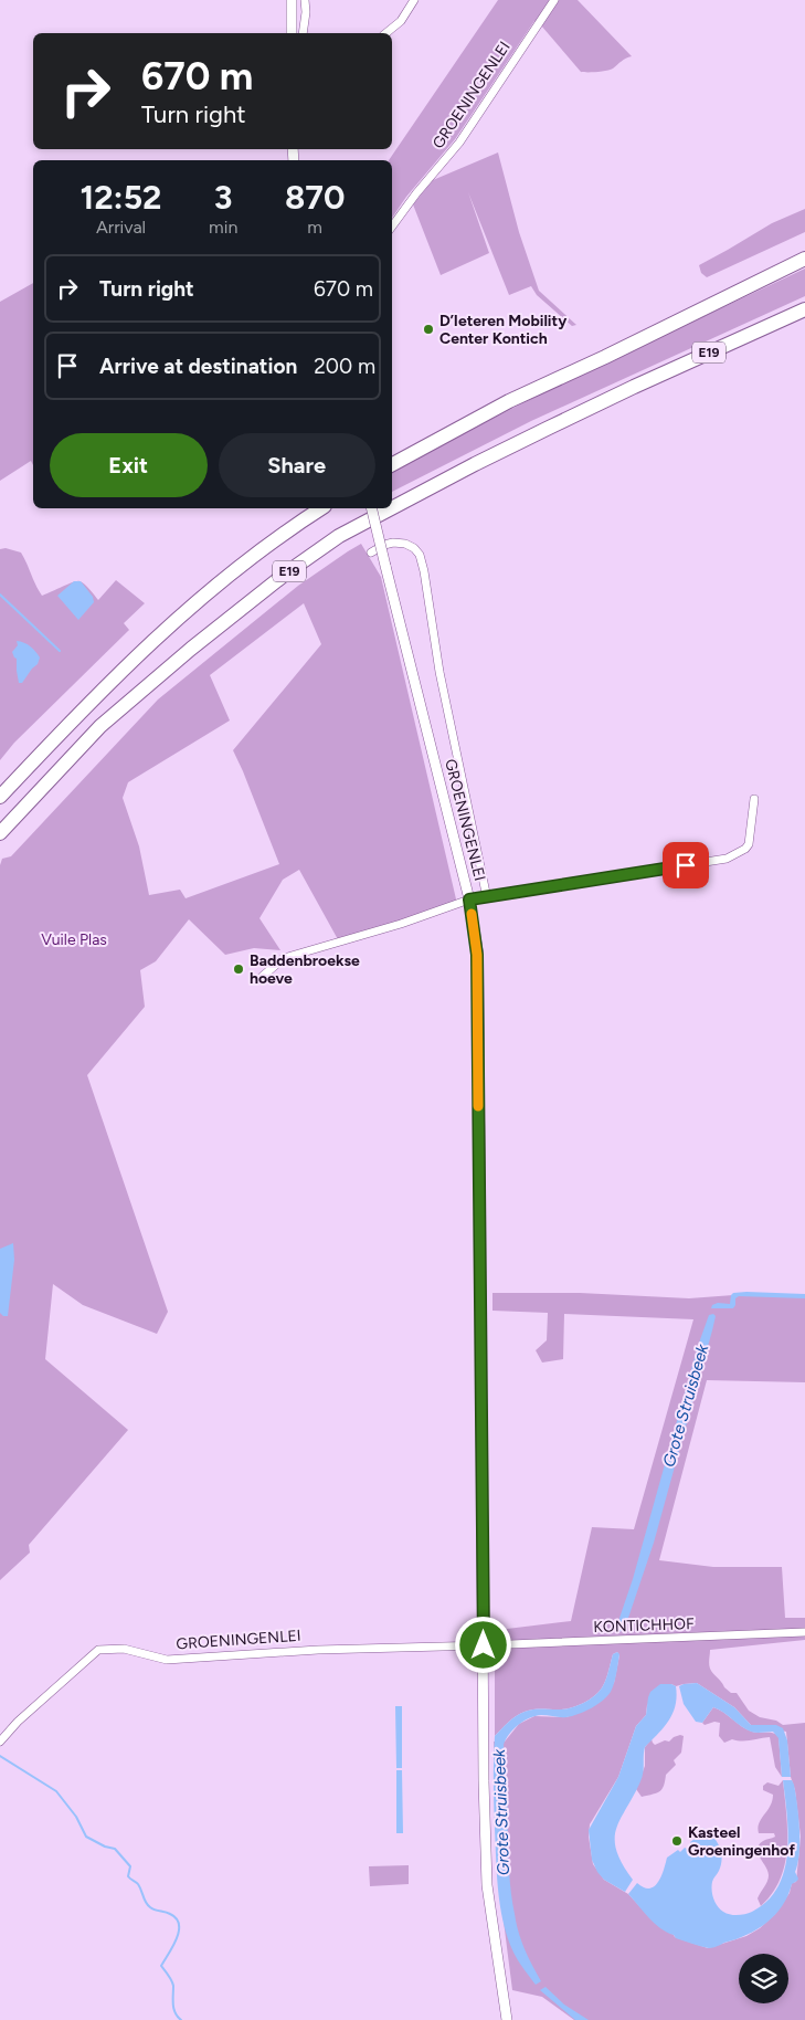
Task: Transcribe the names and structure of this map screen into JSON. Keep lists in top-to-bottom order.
{
  "streets": {
    "highway": ["E19"],
    "street": ["GROENINGENLEI", "KONTICHHOF"]
  },
  "crossings": [
    ["GROENINGENLEI", "KONTICHHOF"]
  ],
  "water": ["Grote Struisbeek"],
  "parks": ["Vuile Plas"],
  "places": ["D’Ieteren Mobility Center Kontich", "Baddenbroekse hoeve", "Kasteel Groeningenhof"],
  "page": {
    "turn": ["670 m", "Turn right"],
    "eta": [
      "12:52",
      "Arrival",
      "3",
      "min",
      "870",
      "m"
    ],
    "list": [
      {
        "name": "Turn right",
        "value": "670 m"
      },
      {
        "name": "Arrive at destination",
        "value": "200 m"
      }
    ],
    "buttons": ["Exit", "Share"]
  }
}
